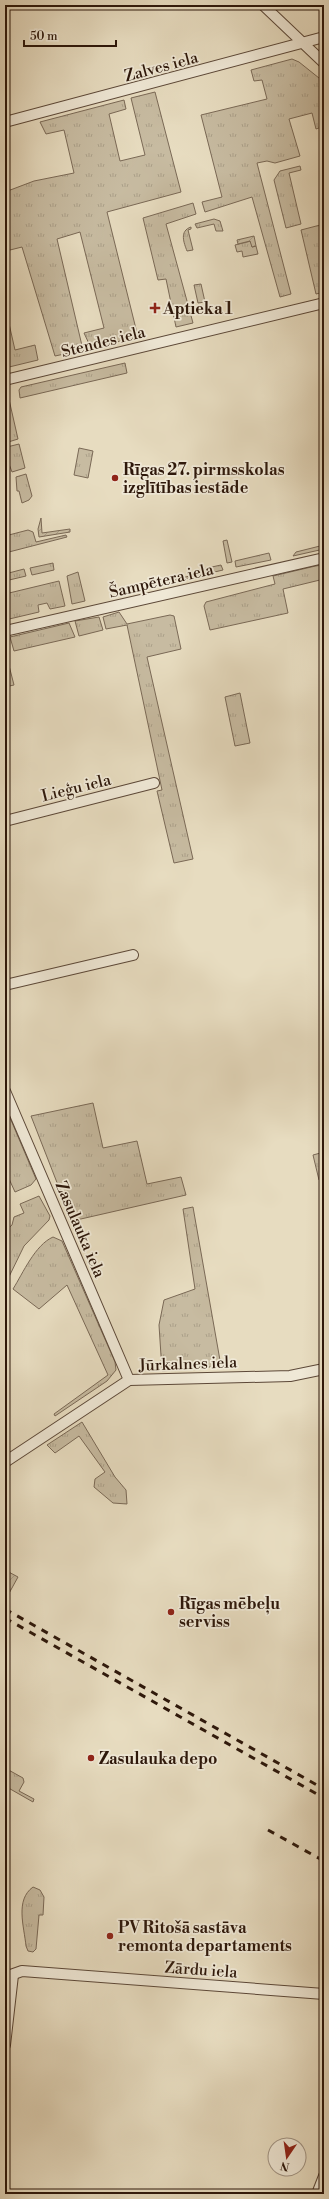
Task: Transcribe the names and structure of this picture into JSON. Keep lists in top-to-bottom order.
{
  "streets": {
    "street": [
      "Zalves iela",
      "Stendes iela",
      "Šampētera iela",
      "Lieģu iela",
      "Zasulauka iela",
      "Jūrkalnes iela",
      "Zārdu iela"
    ]
  },
  "crossings": [
    ["Zasulauka iela", "Jūrkalnes iela"]
  ],
  "places": {
    "health": ["Aptieka 1"],
    "other": [
      "Rīgas 27. pirmsskolas izglītības iestāde",
      "Rīgas mēbeļu serviss",
      "Zasulauka depo",
      "PV Ritošā sastāva remonta departaments"
    ]
  },
  "scale_bar": "50 m",
  "north": "bottom"
}
